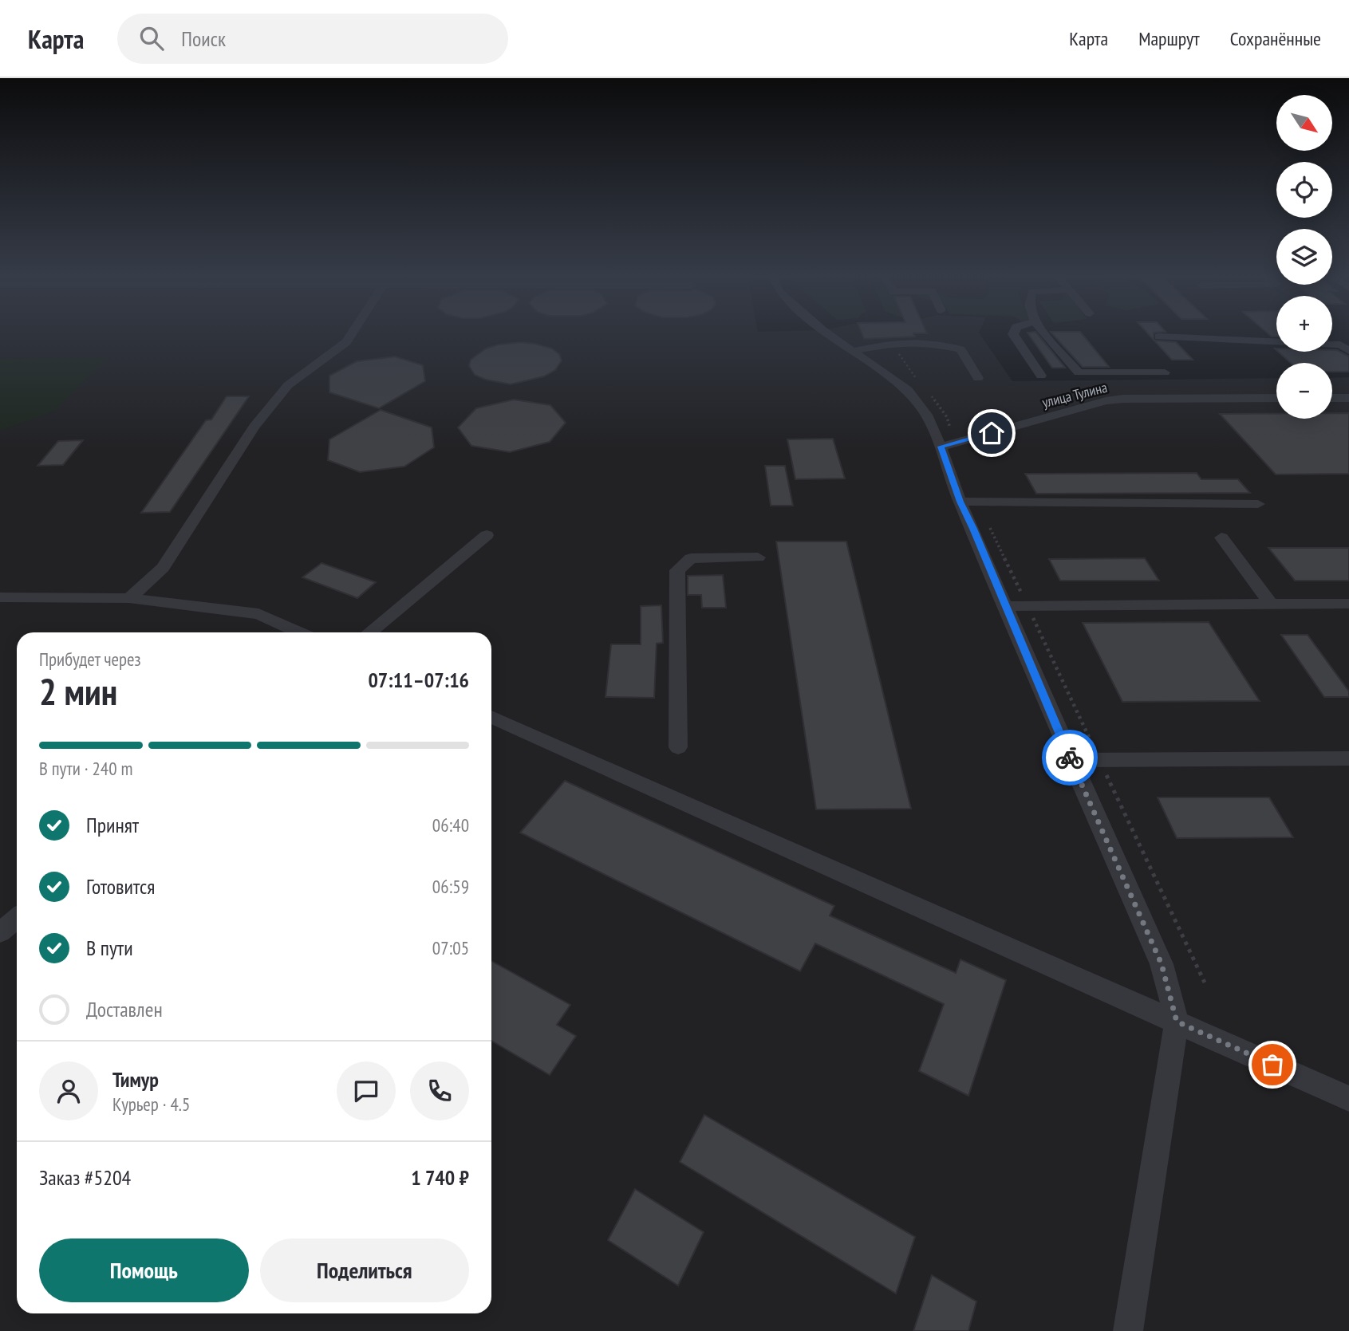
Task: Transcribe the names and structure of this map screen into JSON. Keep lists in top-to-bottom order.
{
  "streets": {
    "street": ["улица Тулина"]
  },
  "north": "bottom right",
  "page": {
    "header": "Карта",
    "search": "Поиск",
    "nav": ["Карта", "Маршрут", "Сохранённые"],
    "map_buttons": ["+", "−"],
    "heading": ["2 мин", "Прибудет через", "07:11–07:16"],
    "panel": [
      "Тимур",
      "Курьер · 4.5",
      "Заказ #5204",
      "1 740 ₽"
    ],
    "bar": "В пути · 240 m",
    "list": [
      ["Принят", "06:40"],
      ["Готовится", "06:59"],
      ["В пути", "07:05"],
      "Доставлен"
    ],
    "buttons": ["Помощь", "Поделиться"]
  }
}
